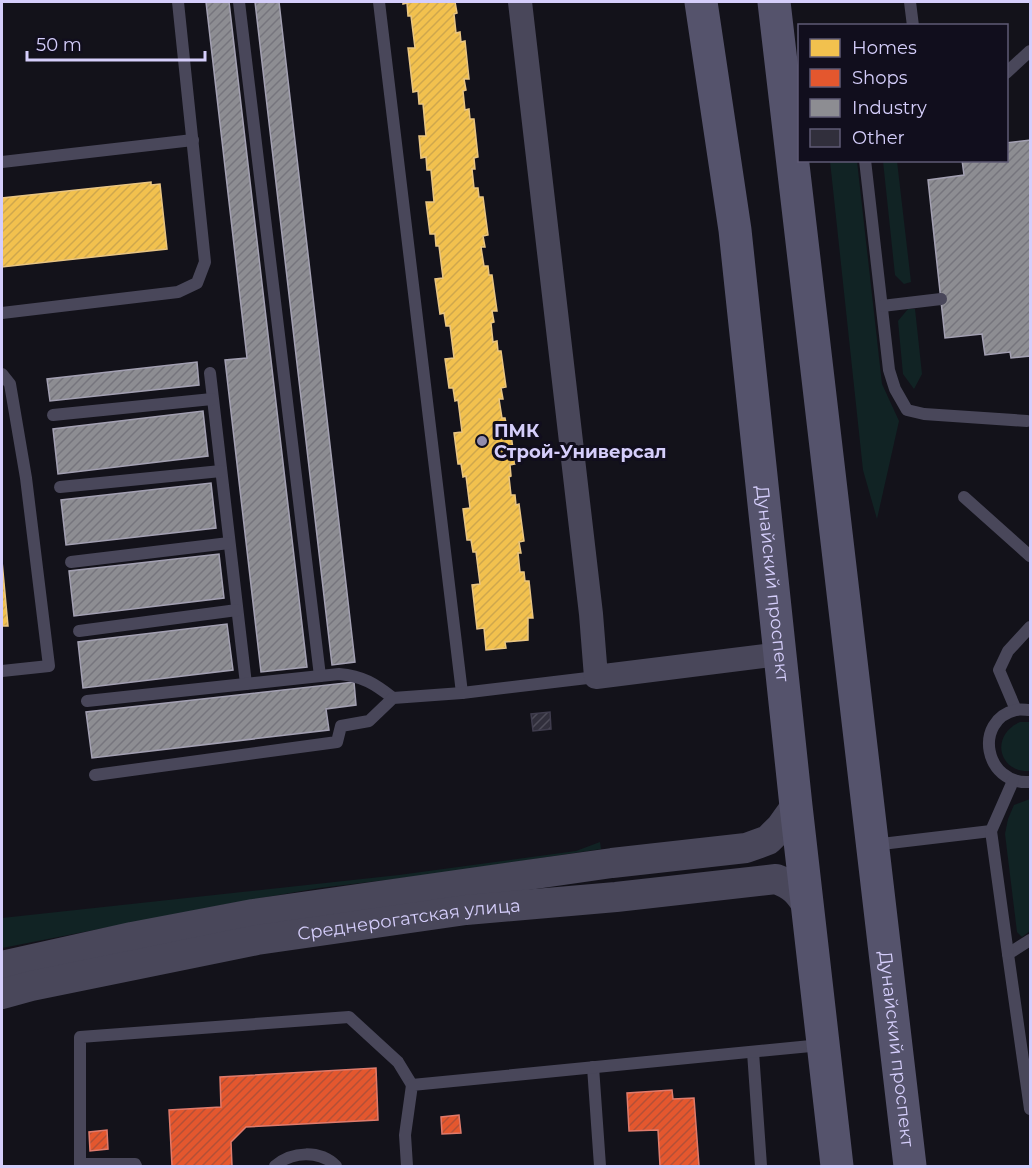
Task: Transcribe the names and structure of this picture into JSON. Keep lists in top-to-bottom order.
{
  "streets": {
    "main road": ["Дунайский проспект"],
    "street": ["Среднерогатская улица"]
  },
  "crossings": [
    ["Дунайский проспект", "Среднерогатская улица"]
  ],
  "places": ["ПМК Строй-Универсал"],
  "legend": [
    "Homes",
    "Shops",
    "Industry",
    "Other"
  ],
  "scale_bar": "50 m"
}
